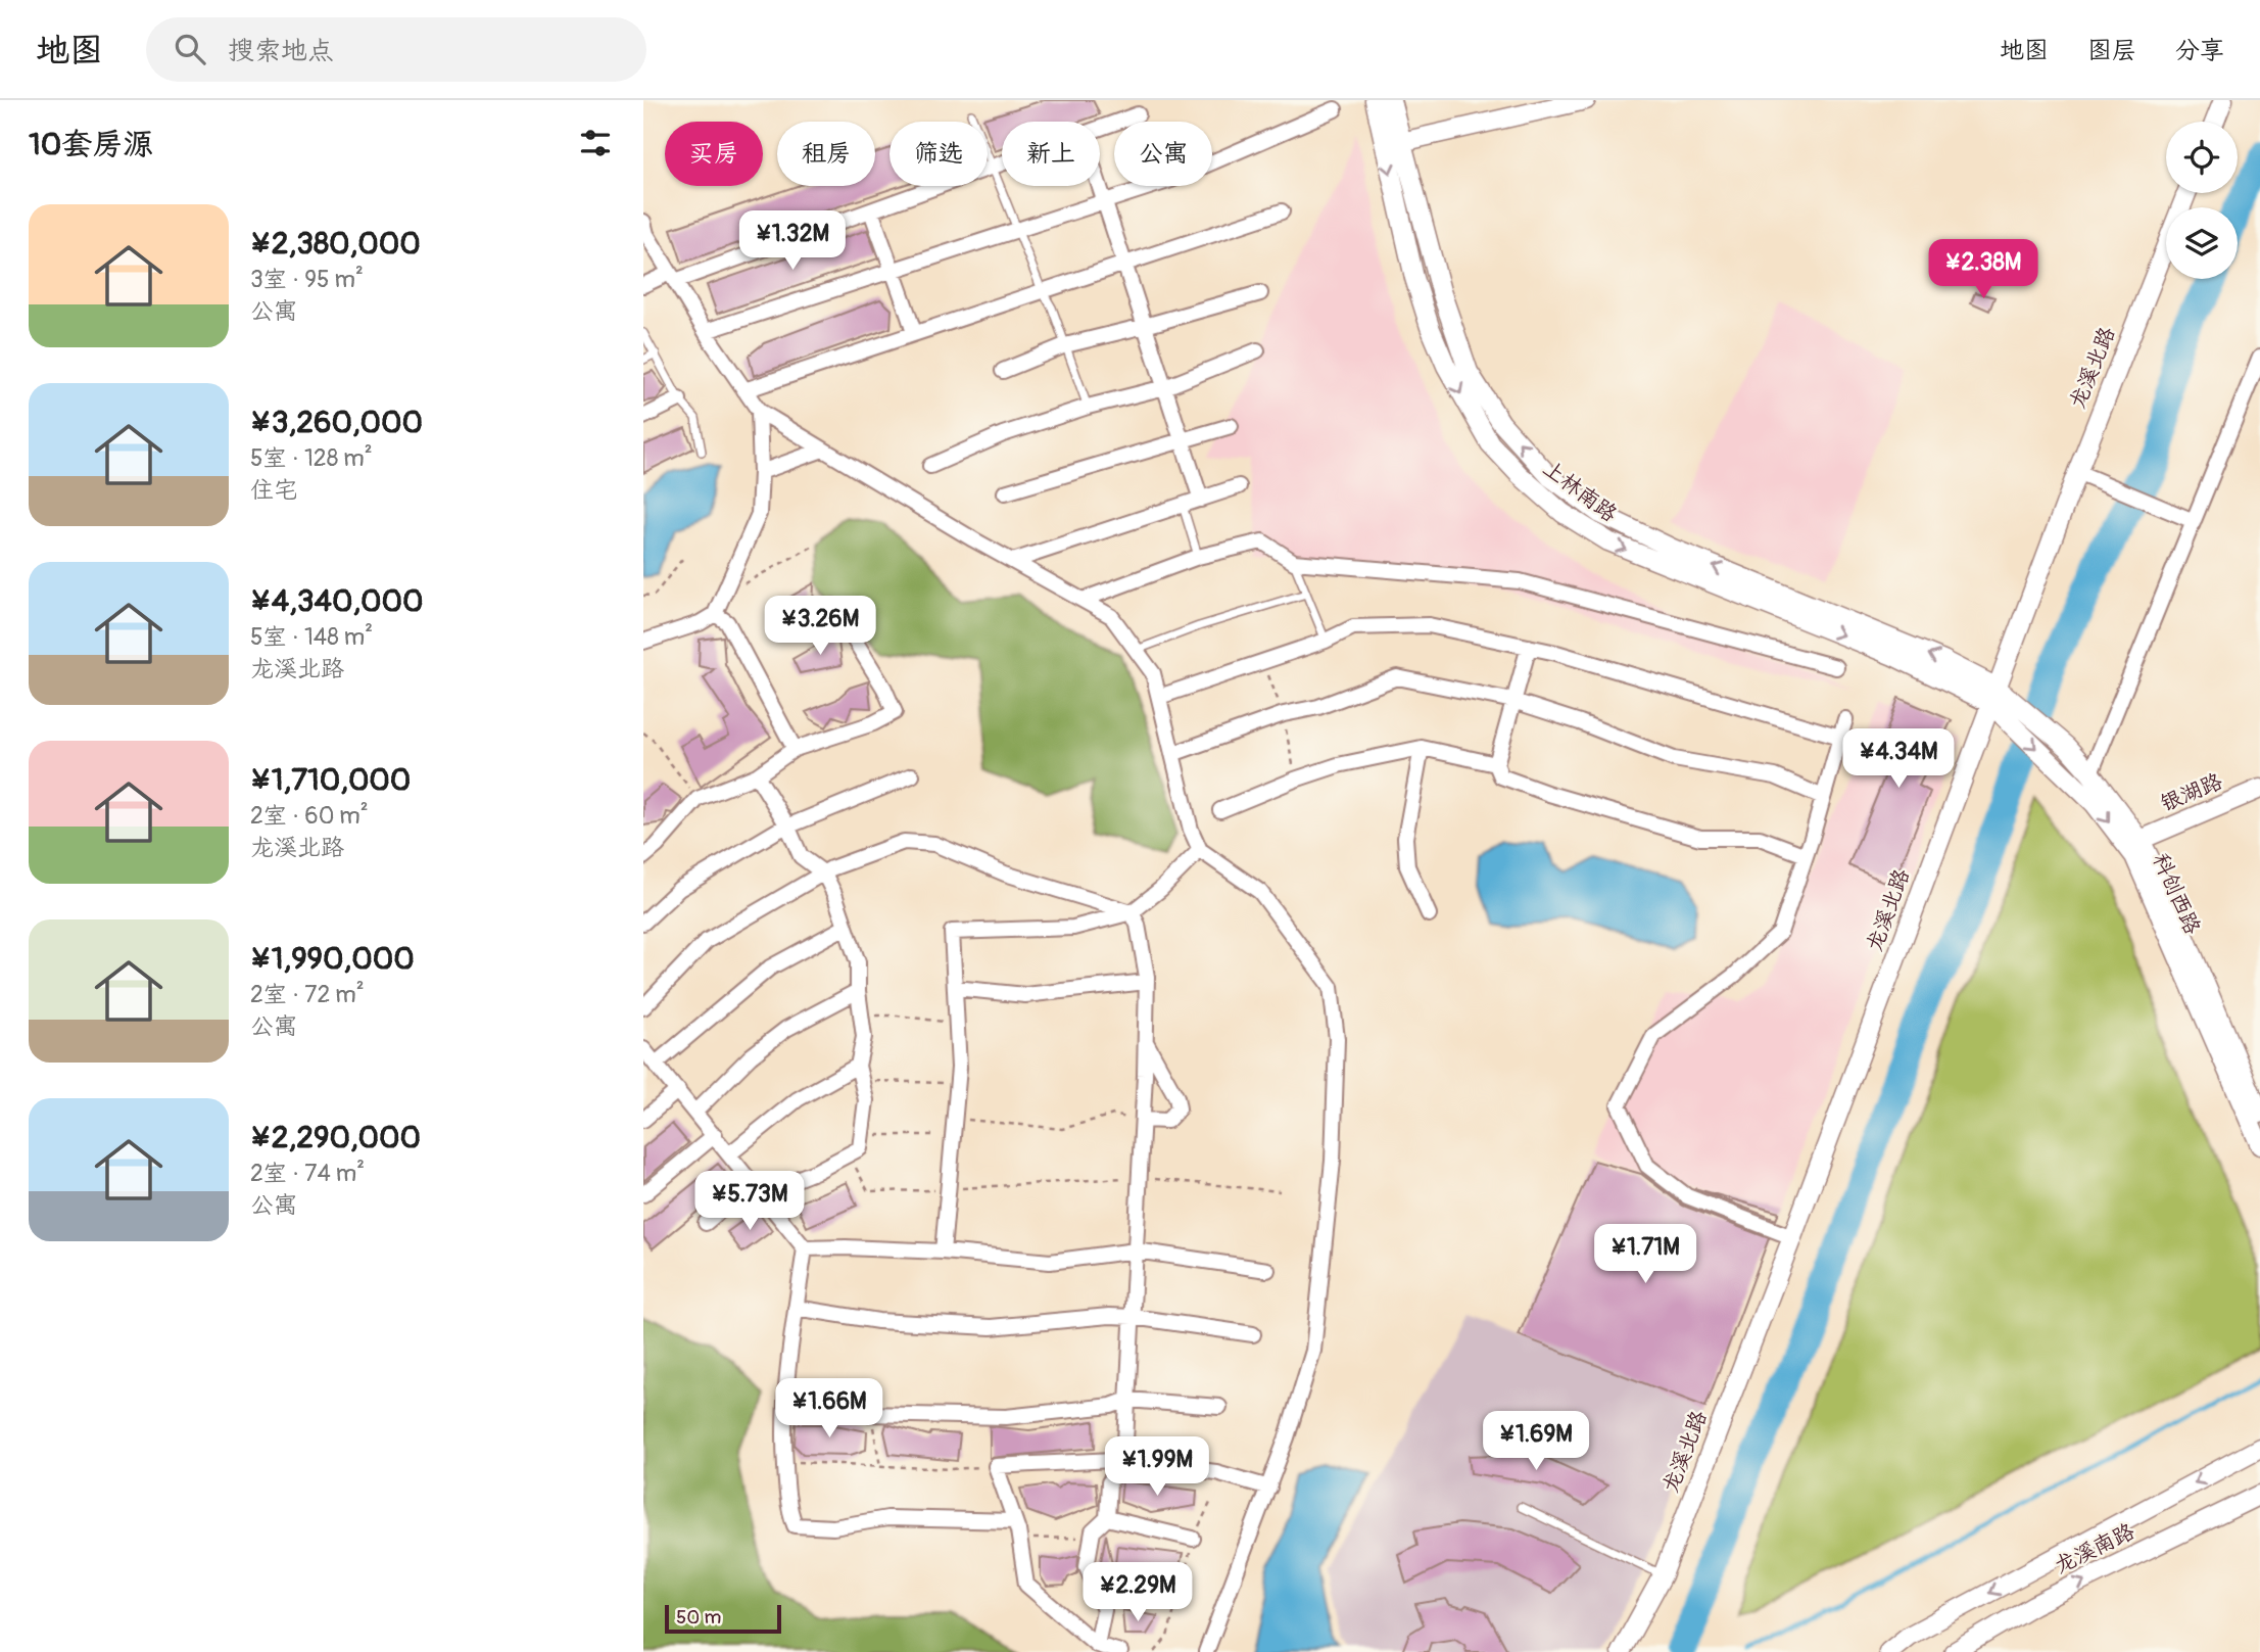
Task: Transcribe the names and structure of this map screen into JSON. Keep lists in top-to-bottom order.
{
  "streets": {
    "street": [
      "龙溪北路",
      "上林南路",
      "银湖路",
      "科创西路",
      "龙溪南路"
    ]
  },
  "crossings": [
    ["龙溪北路", "上林南路"],
    ["龙溪北路", "科创西路"],
    ["上林南路", "科创西路"],
    ["银湖路", "科创西路"]
  ],
  "scale_bar": "50 m",
  "page": {
    "header": "地图",
    "search": "搜索地点",
    "nav": ["地图", "图层", "分享"],
    "heading": "10套房源",
    "chip": [
      "买房",
      "租房",
      "筛选",
      "新上",
      "公寓"
    ],
    "list": [
      {
        "name": "¥2,380,000",
        "note": "3室 · 95 m² · 公寓"
      },
      {
        "name": "¥3,260,000",
        "note": "5室 · 128 m² · 住宅"
      },
      {
        "name": "¥4,340,000",
        "note": "5室 · 148 m² · 龙溪北路"
      },
      {
        "name": "¥1,710,000",
        "note": "2室 · 60 m² · 龙溪北路"
      },
      {
        "name": "¥1,990,000",
        "note": "2室 · 72 m² · 公寓"
      },
      {
        "name": "¥2,290,000",
        "note": "2室 · 74 m² · 公寓"
      }
    ],
    "price": [
      "¥1.32M",
      "¥2.38M",
      "¥3.26M",
      "¥4.34M",
      "¥5.73M",
      "¥1.71M",
      "¥1.66M",
      "¥1.69M",
      "¥1.99M",
      "¥2.29M"
    ],
    "scale": "50 m"
  }
}
